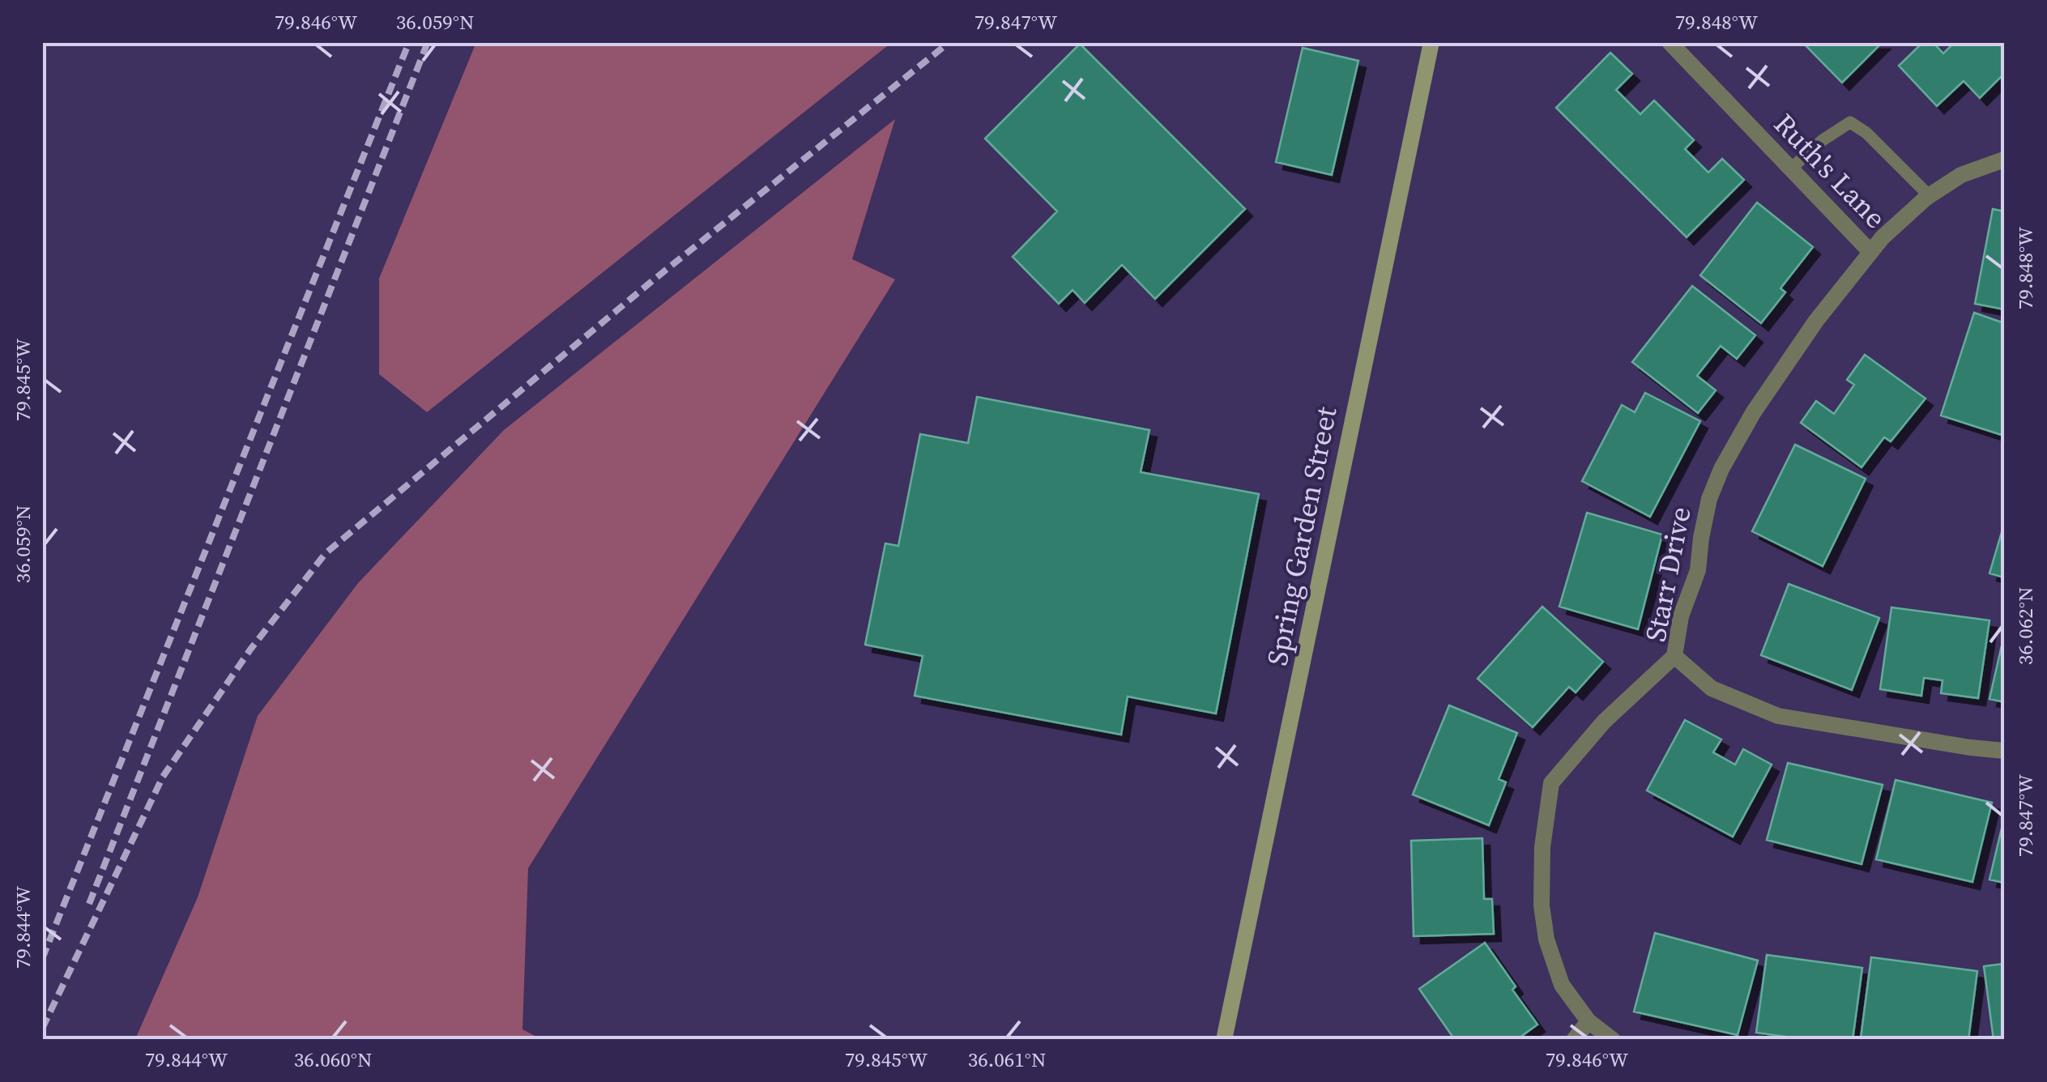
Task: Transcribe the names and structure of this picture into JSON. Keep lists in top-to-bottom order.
{
  "streets": {
    "main road": ["Spring Garden Street"],
    "street": ["Ruth's Lane", "Starr Drive"]
  },
  "crossings": [
    ["Ruth's Lane", "Starr Drive"]
  ],
  "coordinates": [
    "79.846°W",
    "36.059°N",
    "79.847°W",
    "79.848°W",
    "79.845°W",
    "36.062°N",
    "79.844°W",
    "36.060°N",
    "36.061°N"
  ]
}
